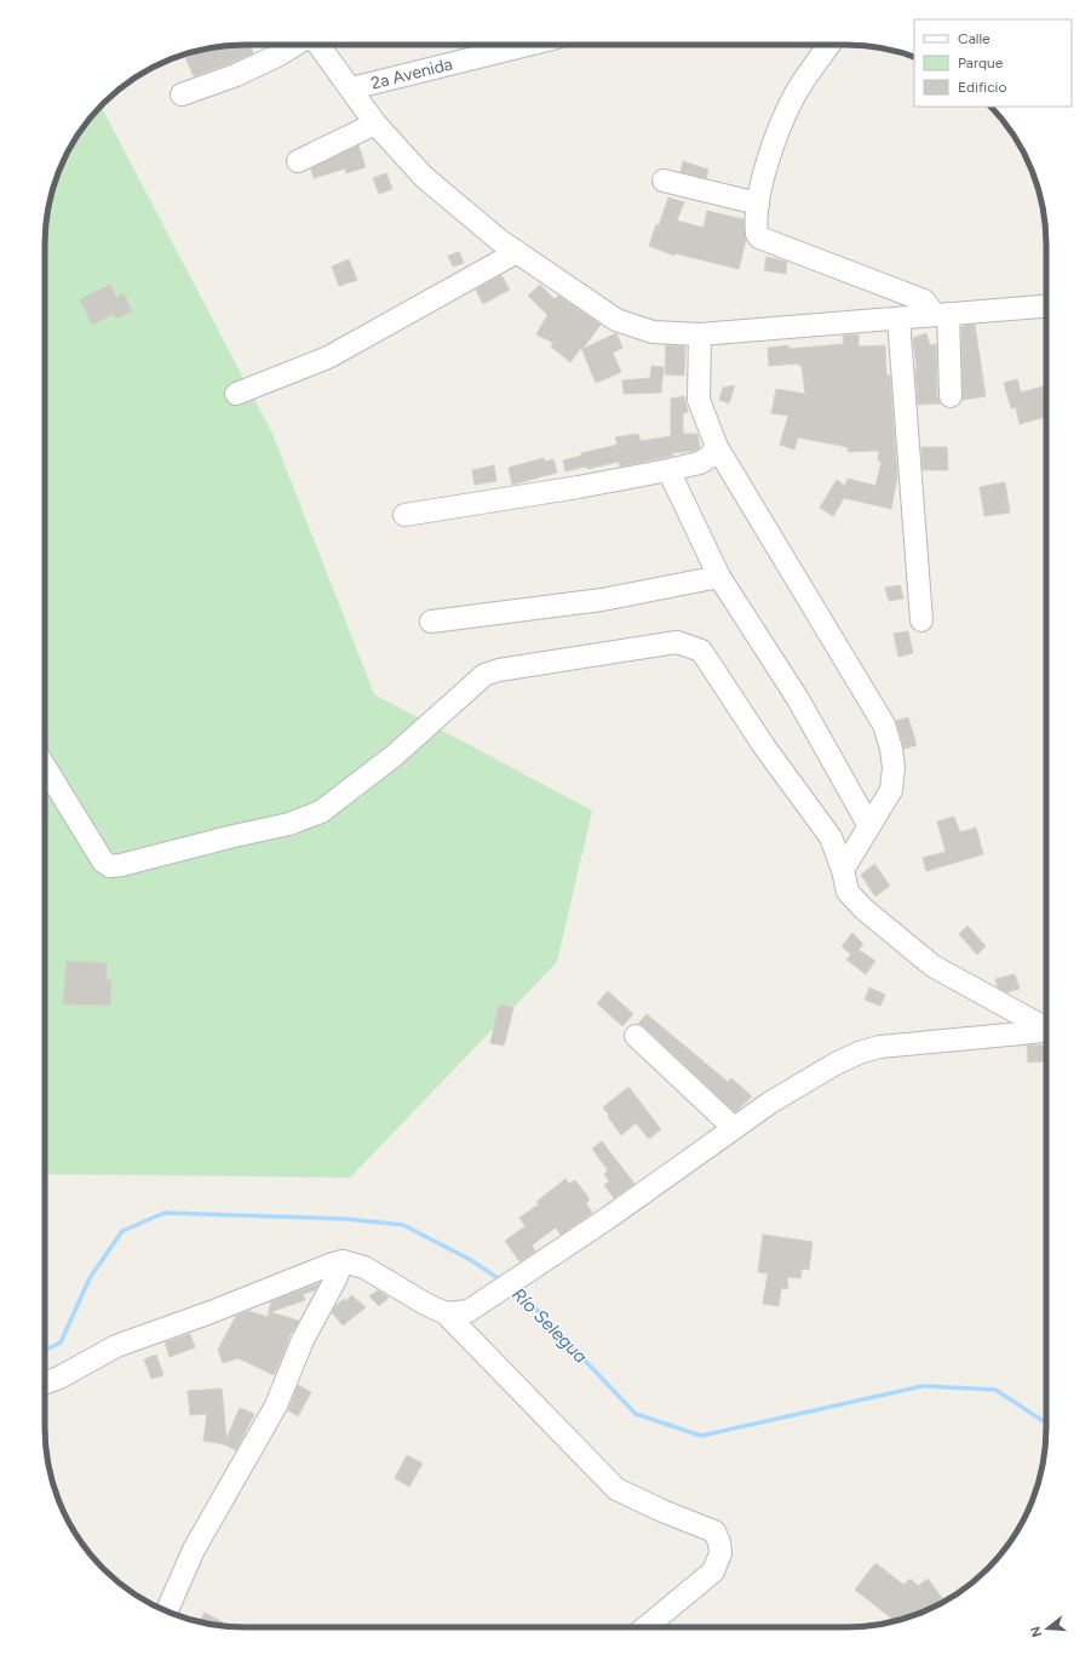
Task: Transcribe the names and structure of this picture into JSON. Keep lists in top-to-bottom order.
{
  "streets": {
    "street": ["2a Avenida"]
  },
  "water": ["Río Selegua"],
  "legend": ["Calle", "Parque", "Edificio"],
  "north": "left"
}
